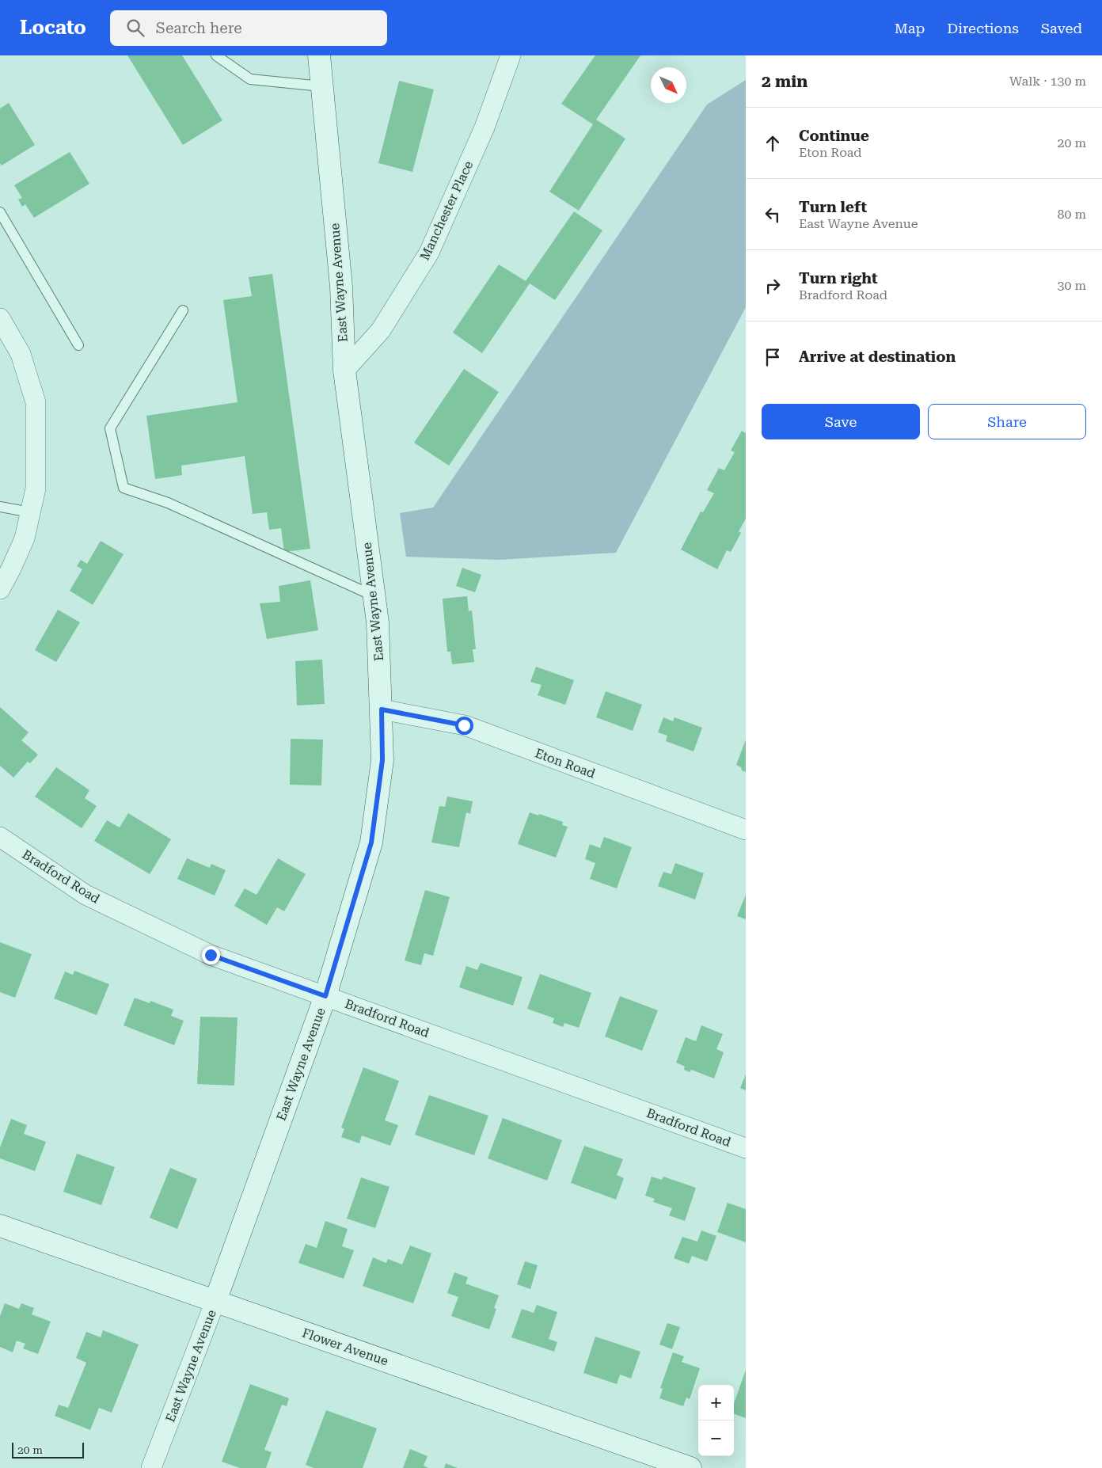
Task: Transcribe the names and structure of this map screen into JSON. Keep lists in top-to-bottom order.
{
  "streets": {
    "street": [
      "Manchester Place",
      "East Wayne Avenue",
      "Eton Road",
      "Bradford Road",
      "Flower Avenue"
    ]
  },
  "crossings": [
    ["Manchester Place", "East Wayne Avenue"],
    ["East Wayne Avenue", "Eton Road"],
    ["East Wayne Avenue", "Bradford Road"],
    ["East Wayne Avenue", "Flower Avenue"]
  ],
  "scale_bar": "20 m",
  "north": "bottom right",
  "page": {
    "header": "Locato",
    "search": "Search here",
    "nav": ["Map", "Directions", "Saved"],
    "heading": ["2 min", "Walk · 130 m"],
    "list": [
      ["Continue", "Eton Road", "20 m"],
      ["Turn left", "East Wayne Avenue", "80 m"],
      ["Turn right", "Bradford Road", "30 m"],
      "Arrive at destination"
    ],
    "buttons": ["Save", "Share"],
    "map_buttons": ["+", "−"],
    "scale": "20 m"
  }
}
